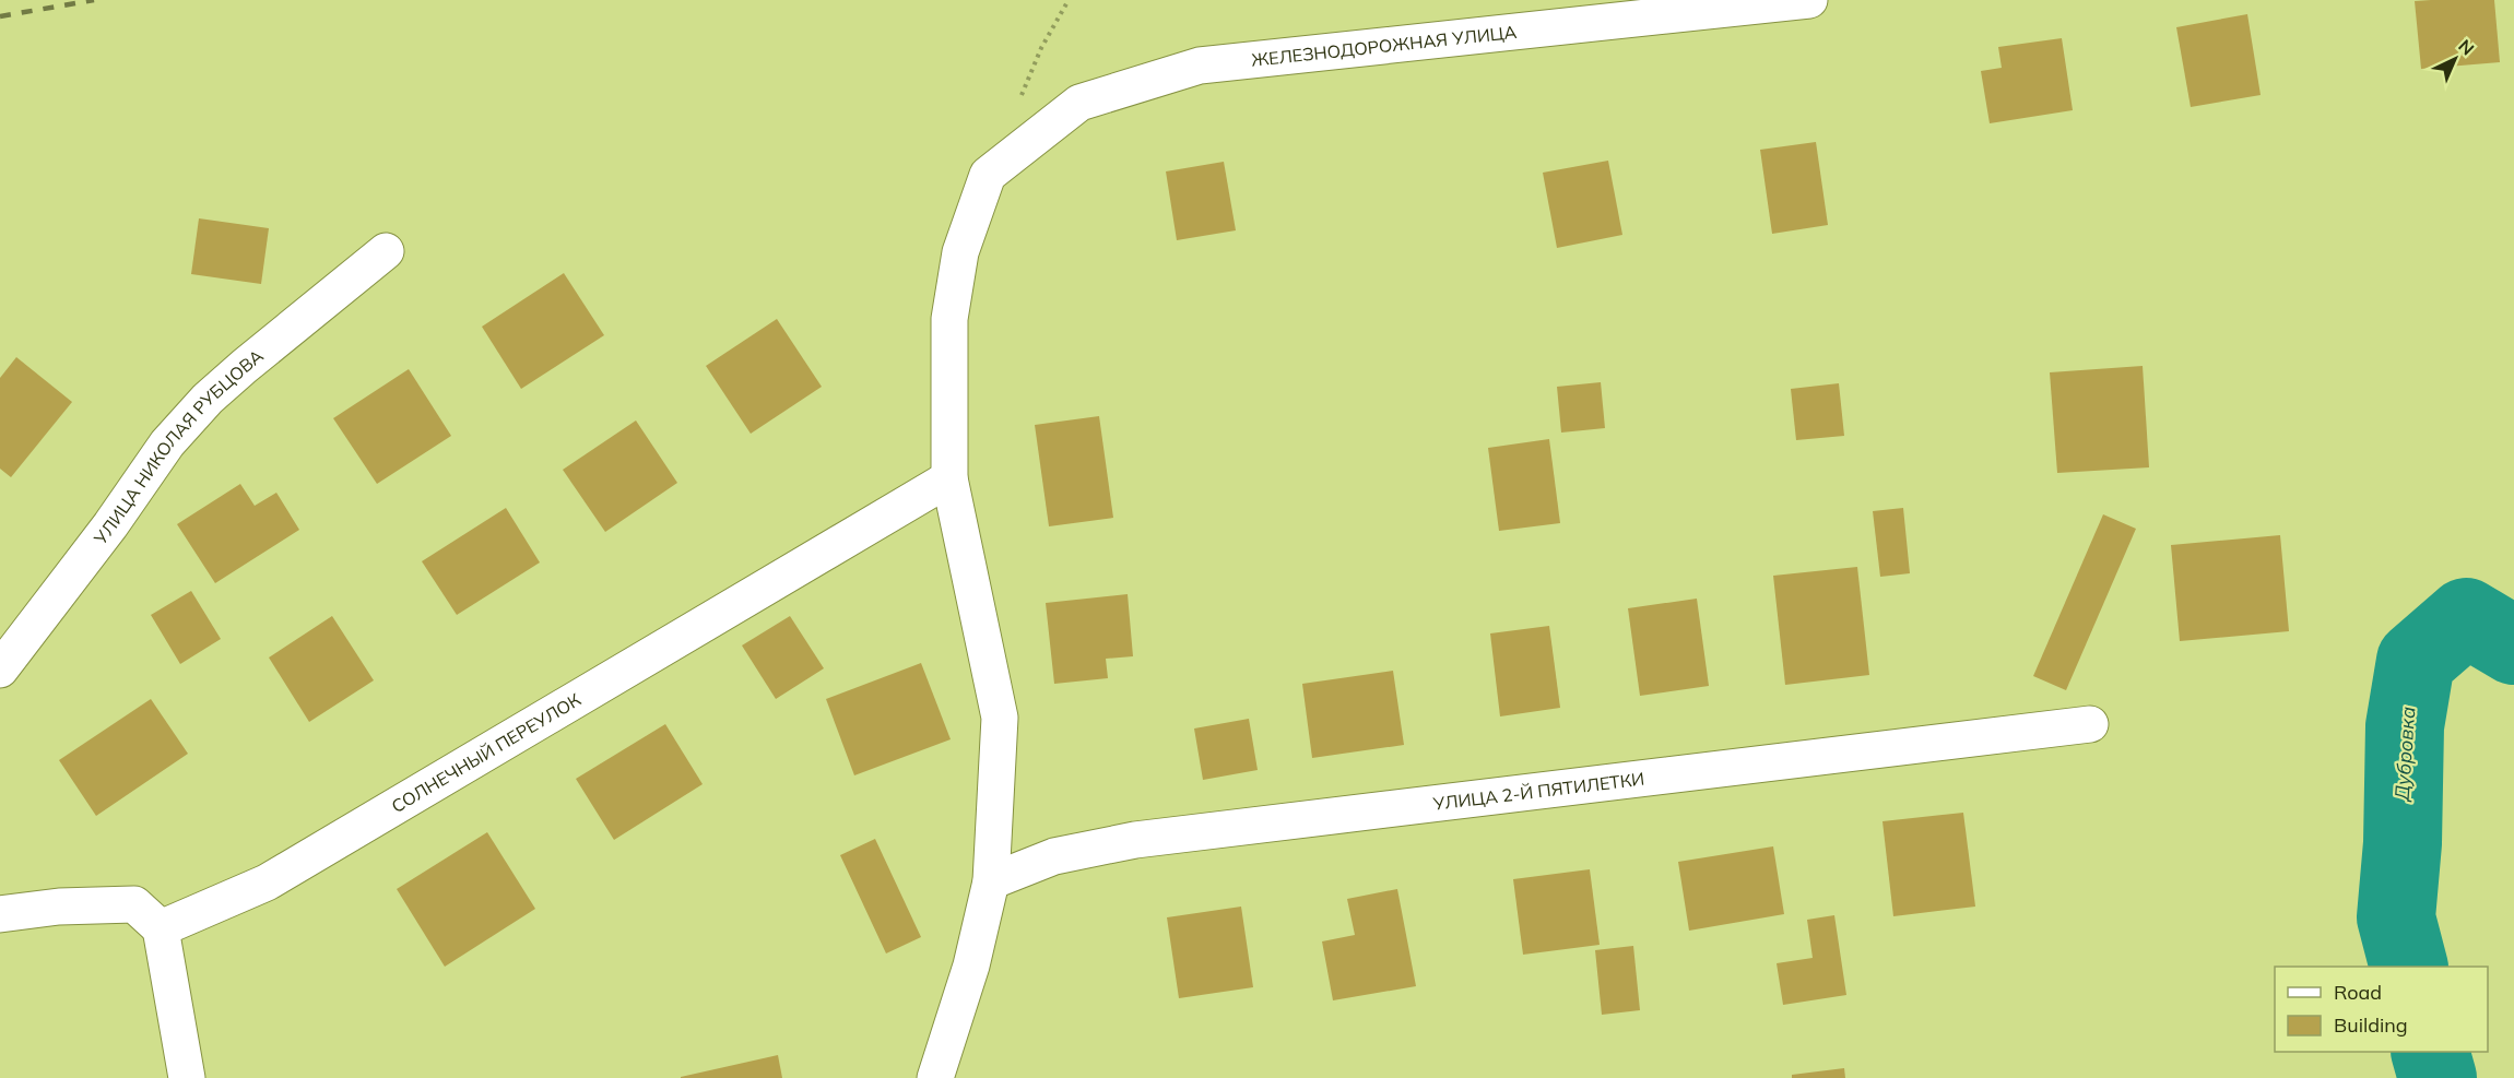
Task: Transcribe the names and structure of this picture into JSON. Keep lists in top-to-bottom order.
{
  "streets": {
    "street": [
      "ЖЕЛЕЗНОДОРОЖНАЯ УЛИЦА",
      "УЛИЦА НИКОЛАЯ РУБЦОВА",
      "СОЛНЕЧНЫЙ ПЕРЕУЛОК",
      "УЛИЦА 2-Й ПЯТИЛЕТКИ"
    ]
  },
  "crossings": [
    ["ЖЕЛЕЗНОДОРОЖНАЯ УЛИЦА", "СОЛНЕЧНЫЙ ПЕРЕУЛОК"]
  ],
  "water": ["Дубровка"],
  "legend": ["Road", "Building"],
  "north": "top right"
}
